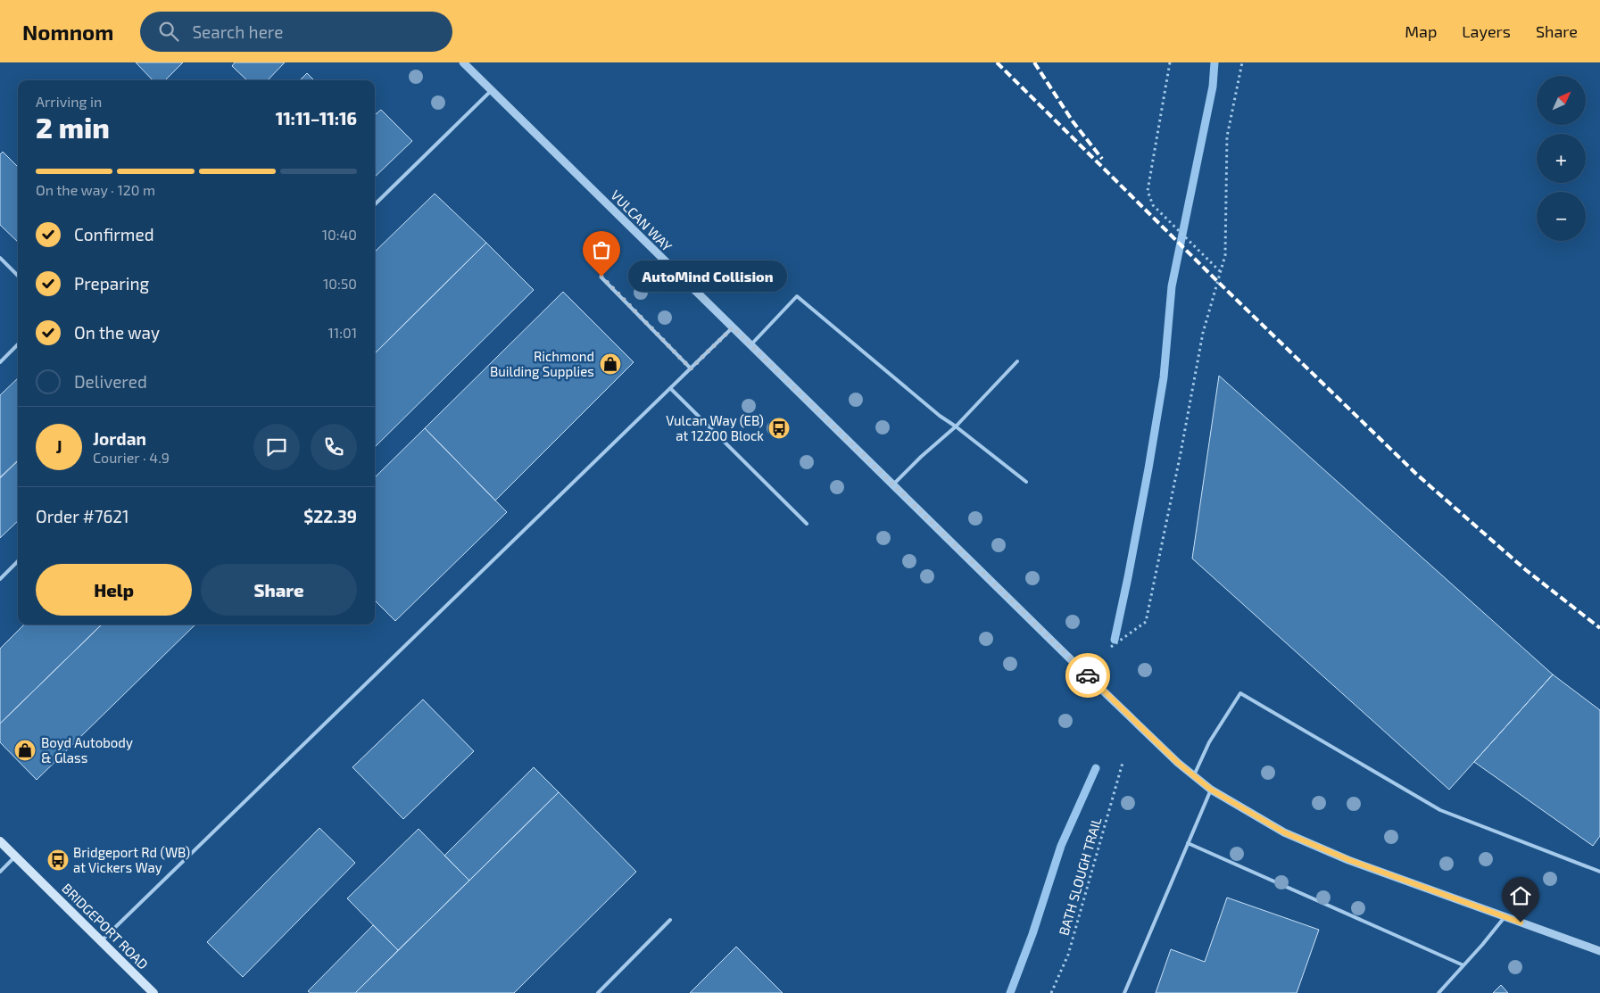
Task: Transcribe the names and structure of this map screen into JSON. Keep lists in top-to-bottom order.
{
  "streets": {
    "main road": ["BRIDGEPORT ROAD"],
    "street": ["VULCAN WAY"],
    "path": ["BATH SLOUGH TRAIL"]
  },
  "places": {
    "other": ["AutoMind Collision"],
    "shop": ["Richmond Building Supplies", "Boyd Autobody & Glass"],
    "bus stop": ["Vulcan Way (EB) at 12200 Block", "Bridgeport Rd (WB) at Vickers Way"]
  },
  "north": "top right",
  "page": {
    "header": "Nomnom",
    "search": "Search here",
    "nav": ["Map", "Layers", "Share"],
    "map_buttons": ["+", "−"],
    "heading": ["2 min", "Arriving in", "11:11–11:16"],
    "panel": [
      "Jordan",
      "Courier · 4.9",
      "Order #7621",
      "$22.39"
    ],
    "bar": "On the way · 120 m",
    "list": [
      ["Confirmed", "10:40"],
      ["Preparing", "10:50"],
      ["On the way", "11:01"],
      "Delivered"
    ],
    "bubble": "AutoMind Collision",
    "round": "J",
    "buttons": ["Help", "Share"]
  }
}
